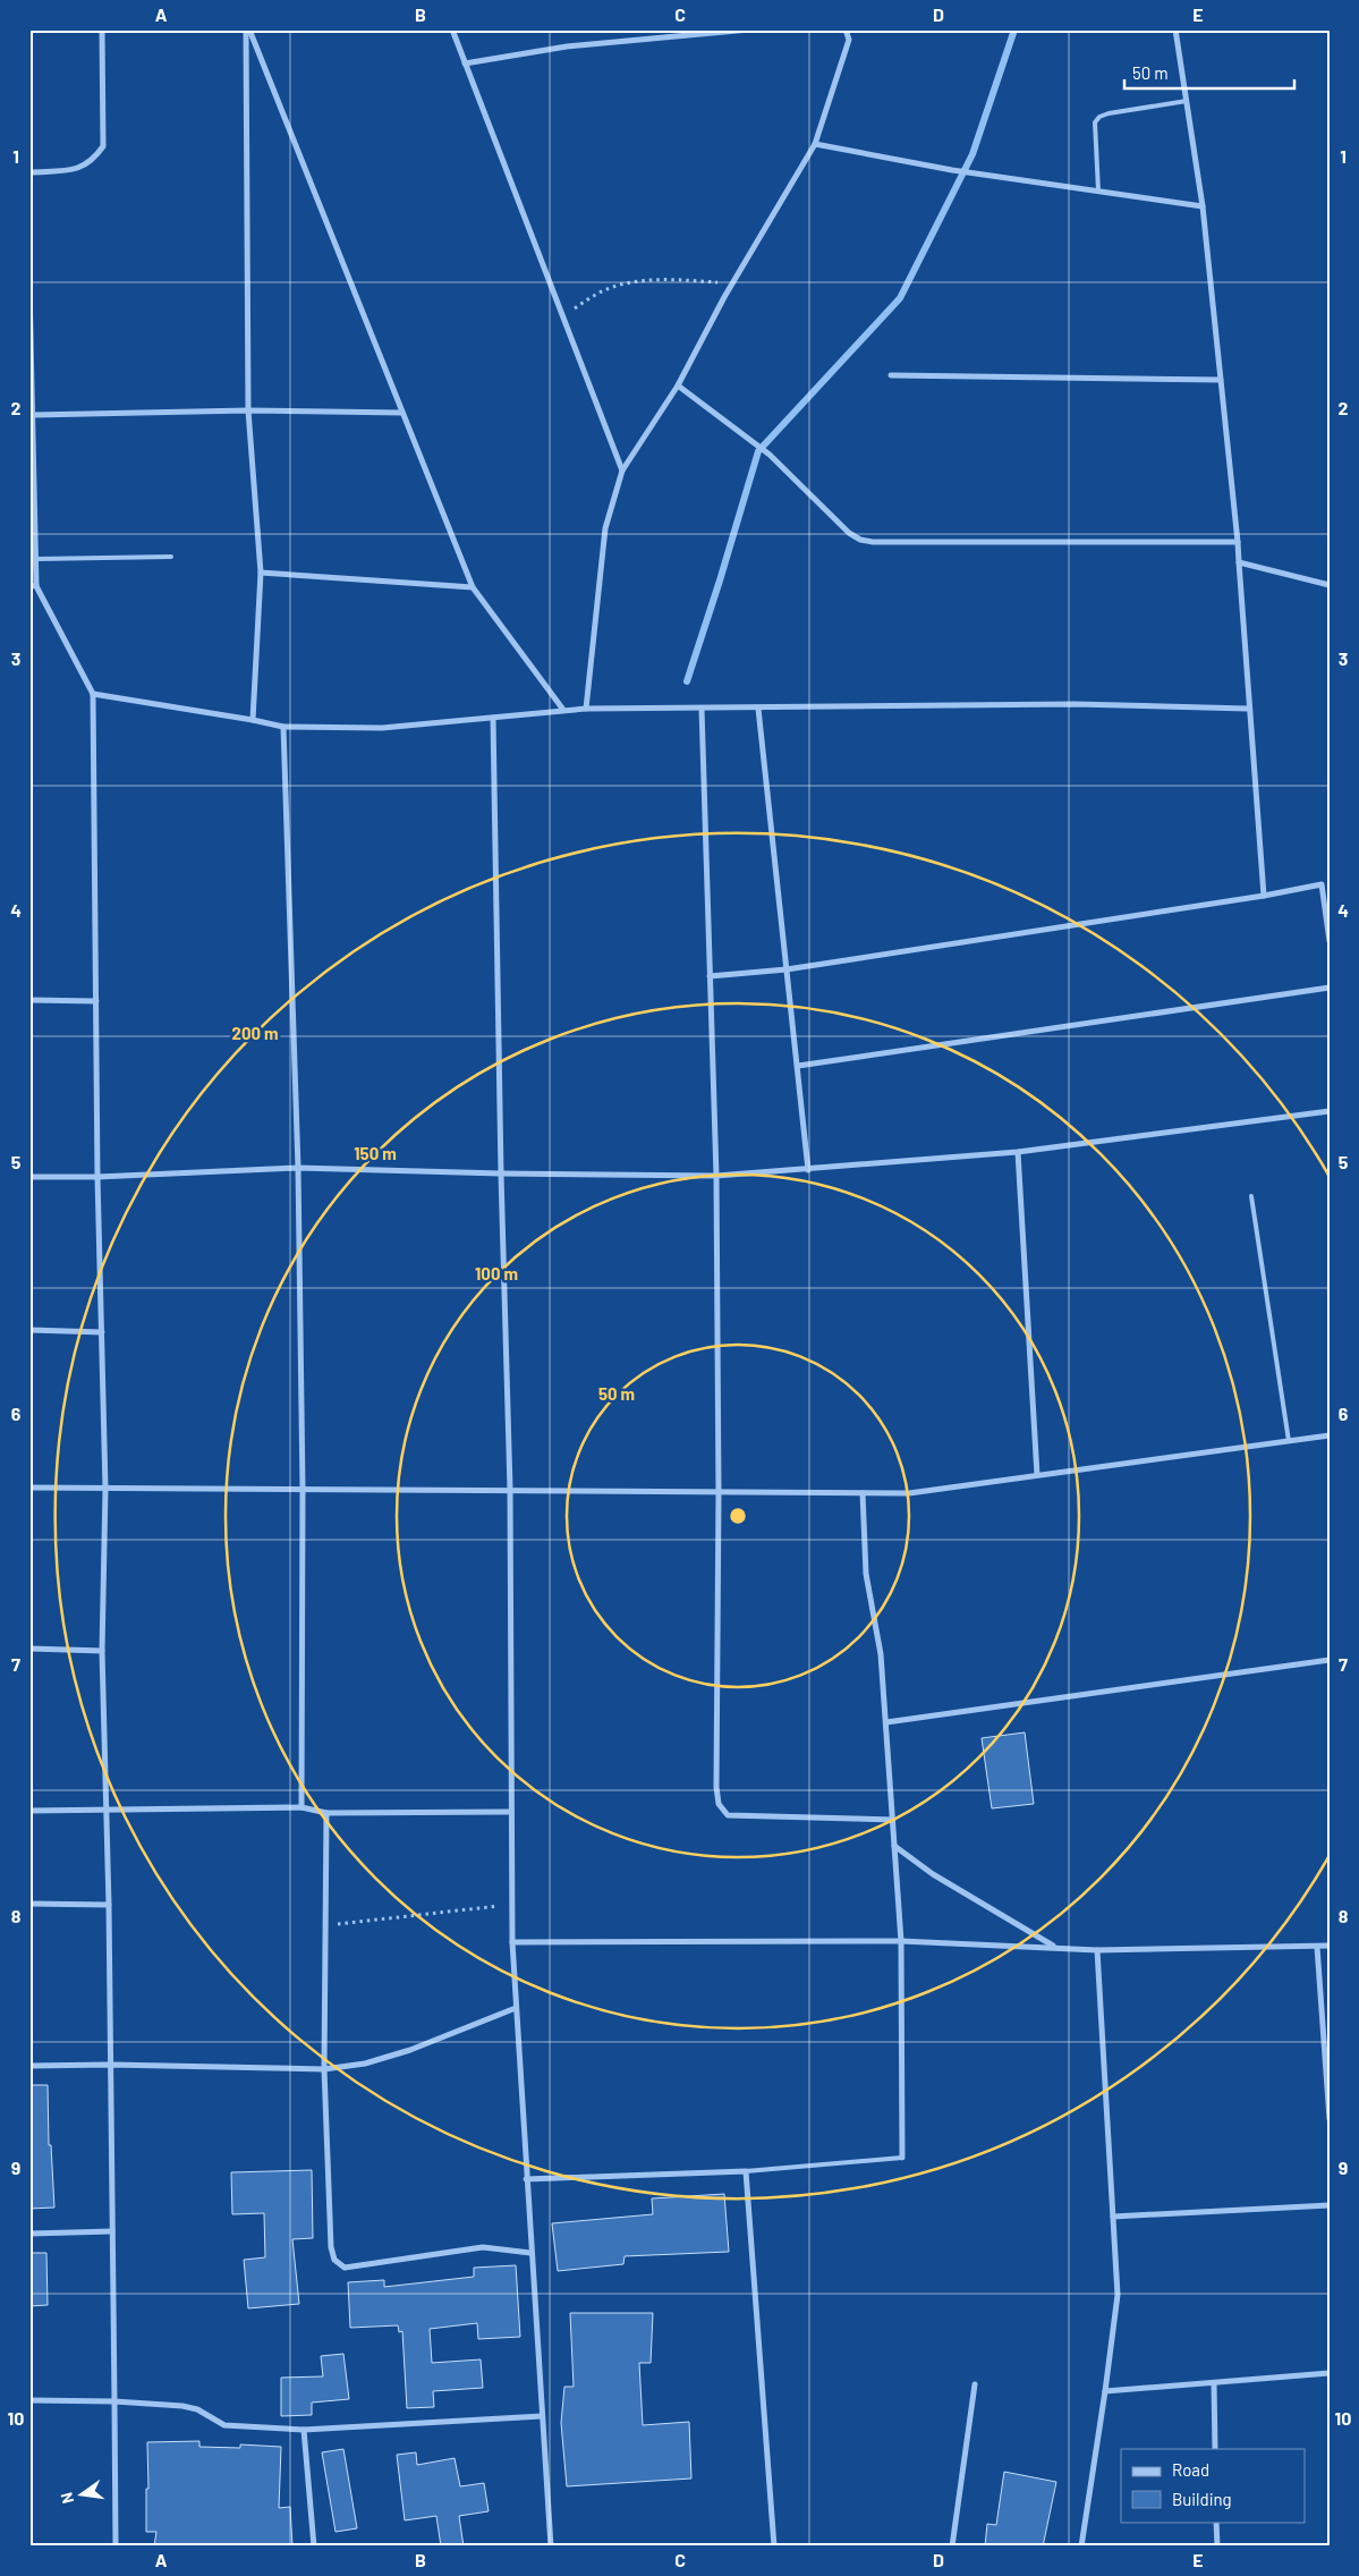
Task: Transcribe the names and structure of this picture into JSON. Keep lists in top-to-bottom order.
{
  "legend": ["Road", "Building"],
  "scale_bar": "50 m",
  "north": "left",
  "grid": {
    "columns": [
      "A",
      "B",
      "C",
      "D",
      "E"
    ],
    "rows": [
      "1",
      "2",
      "3",
      "4",
      "5",
      "6",
      "7",
      "8",
      "9",
      "10"
    ]
  },
  "rings": [
    "200 m",
    "150 m",
    "100 m",
    "50 m"
  ]
}
